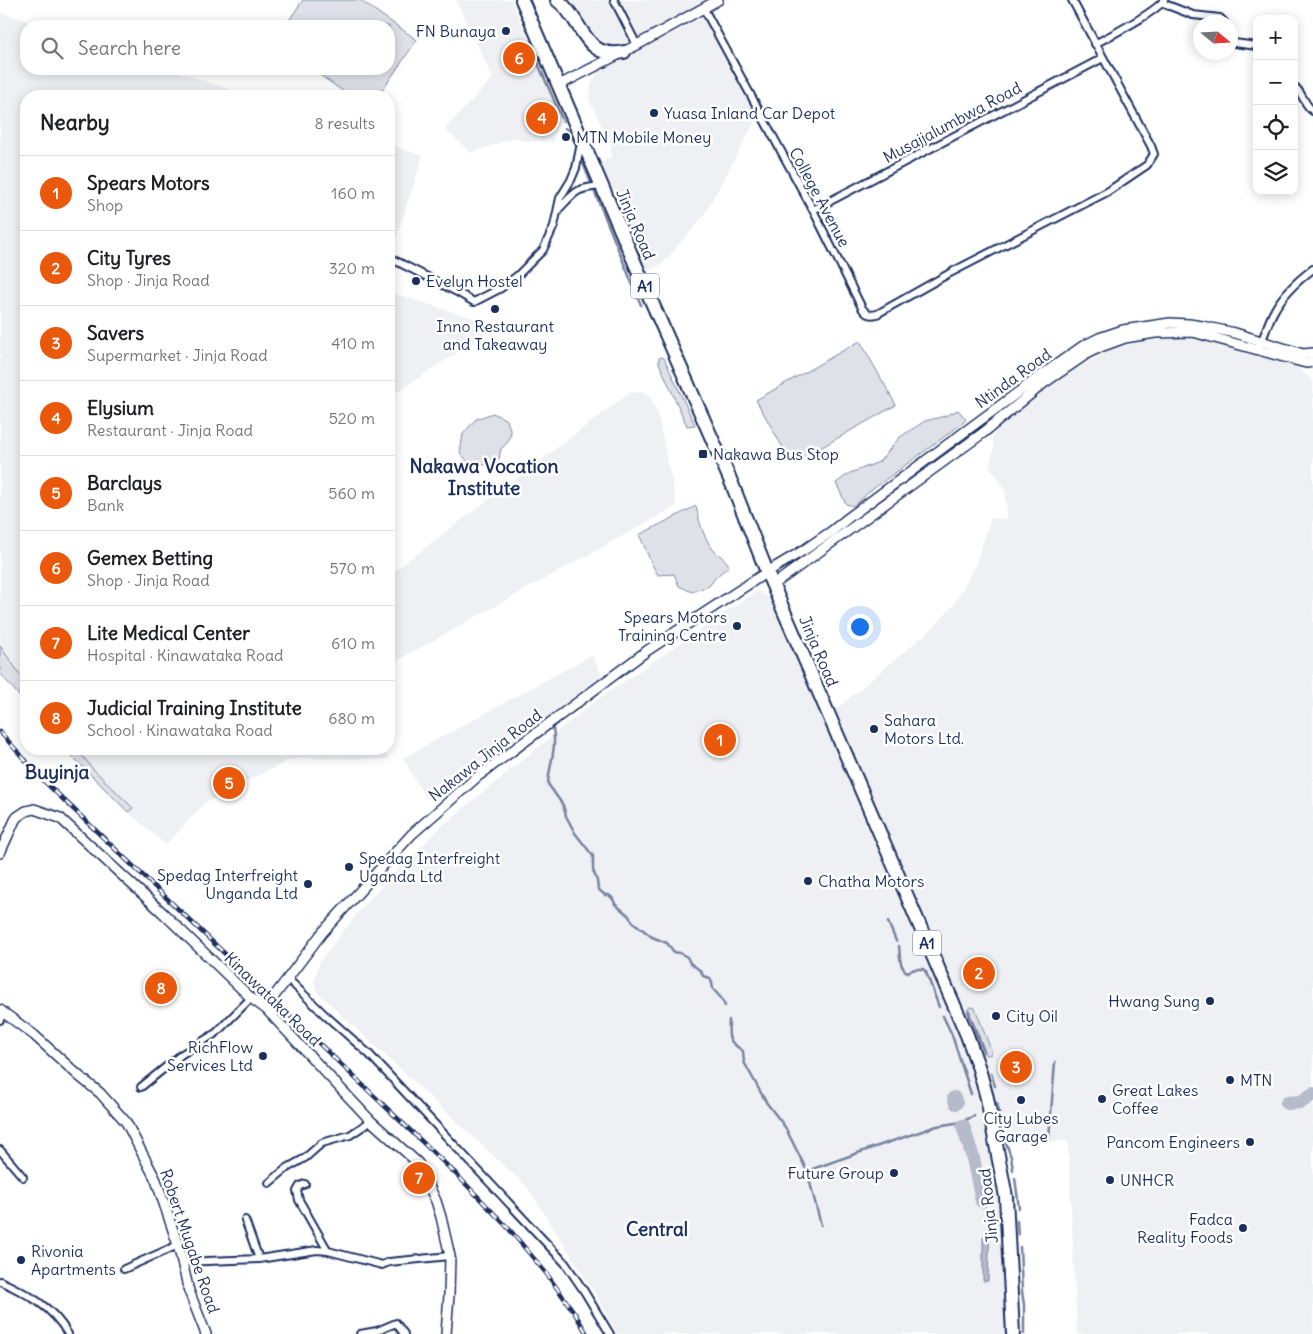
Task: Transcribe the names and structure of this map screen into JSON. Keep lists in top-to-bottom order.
{
  "streets": {
    "highway": ["Jinja Road", "A1"],
    "street": [
      "Musajjalumbwa Road",
      "College Avenue",
      "Ntinda Road",
      "Nakawa Jinja Road",
      "Kinawataka Road",
      "Robert Mugabe Road"
    ]
  },
  "crossings": [
    ["Musajjalumbwa Road", "College Avenue"],
    ["Jinja Road", "Ntinda Road"],
    ["Jinja Road", "Nakawa Jinja Road"],
    ["Ntinda Road", "Nakawa Jinja Road"],
    ["Nakawa Jinja Road", "Kinawataka Road"]
  ],
  "districts": ["Nakawa Vocation Institute", "Buyinja", "Central"],
  "places": {
    "other": [
      "FN Bunaya",
      "Yuasa Inland Car Depot",
      "MTN Mobile Money",
      "Evelyn Hostel",
      "Inno Restaurant and Takeaway",
      "Spears Motors Training Centre",
      "Sahara Motors Ltd.",
      "Spedag Interfreight Uganda Ltd",
      "Chatha Motors",
      "Spedag Interfreight Unganda Ltd",
      "Hwang Sung",
      "City Oil",
      "RichFlow Services Ltd",
      "MTN",
      "Great Lakes Coffee",
      "City Lubes Garage",
      "Pancom Engineers",
      "Future Group",
      "UNHCR",
      "Fadca Reality Foods",
      "Rivonia Apartments"
    ],
    "transit": ["Nakawa Bus Stop"]
  },
  "north": "right",
  "page": {
    "map_buttons": ["+", "−"],
    "search": "Search here",
    "pins": [
      "6",
      "4",
      "1",
      "5",
      "2",
      "8",
      "3",
      "7"
    ],
    "heading": ["Nearby", "8 results"],
    "list": [
      {
        "mark": "1",
        "name": "Spears Motors",
        "note": "Shop",
        "value": "160 m"
      },
      {
        "mark": "2",
        "name": "City Tyres",
        "note": "Shop · Jinja Road",
        "value": "320 m"
      },
      {
        "mark": "3",
        "name": "Savers",
        "note": "Supermarket · Jinja Road",
        "value": "410 m"
      },
      {
        "mark": "4",
        "name": "Elysium",
        "note": "Restaurant · Jinja Road",
        "value": "520 m"
      },
      {
        "mark": "5",
        "name": "Barclays",
        "note": "Bank",
        "value": "560 m"
      },
      {
        "mark": "6",
        "name": "Gemex Betting",
        "note": "Shop · Jinja Road",
        "value": "570 m"
      },
      {
        "mark": "7",
        "name": "Lite Medical Center",
        "note": "Hospital · Kinawataka Road",
        "value": "610 m"
      },
      {
        "mark": "8",
        "name": "Judicial Training Institute",
        "note": "School · Kinawataka Road",
        "value": "680 m"
      }
    ]
  }
}
